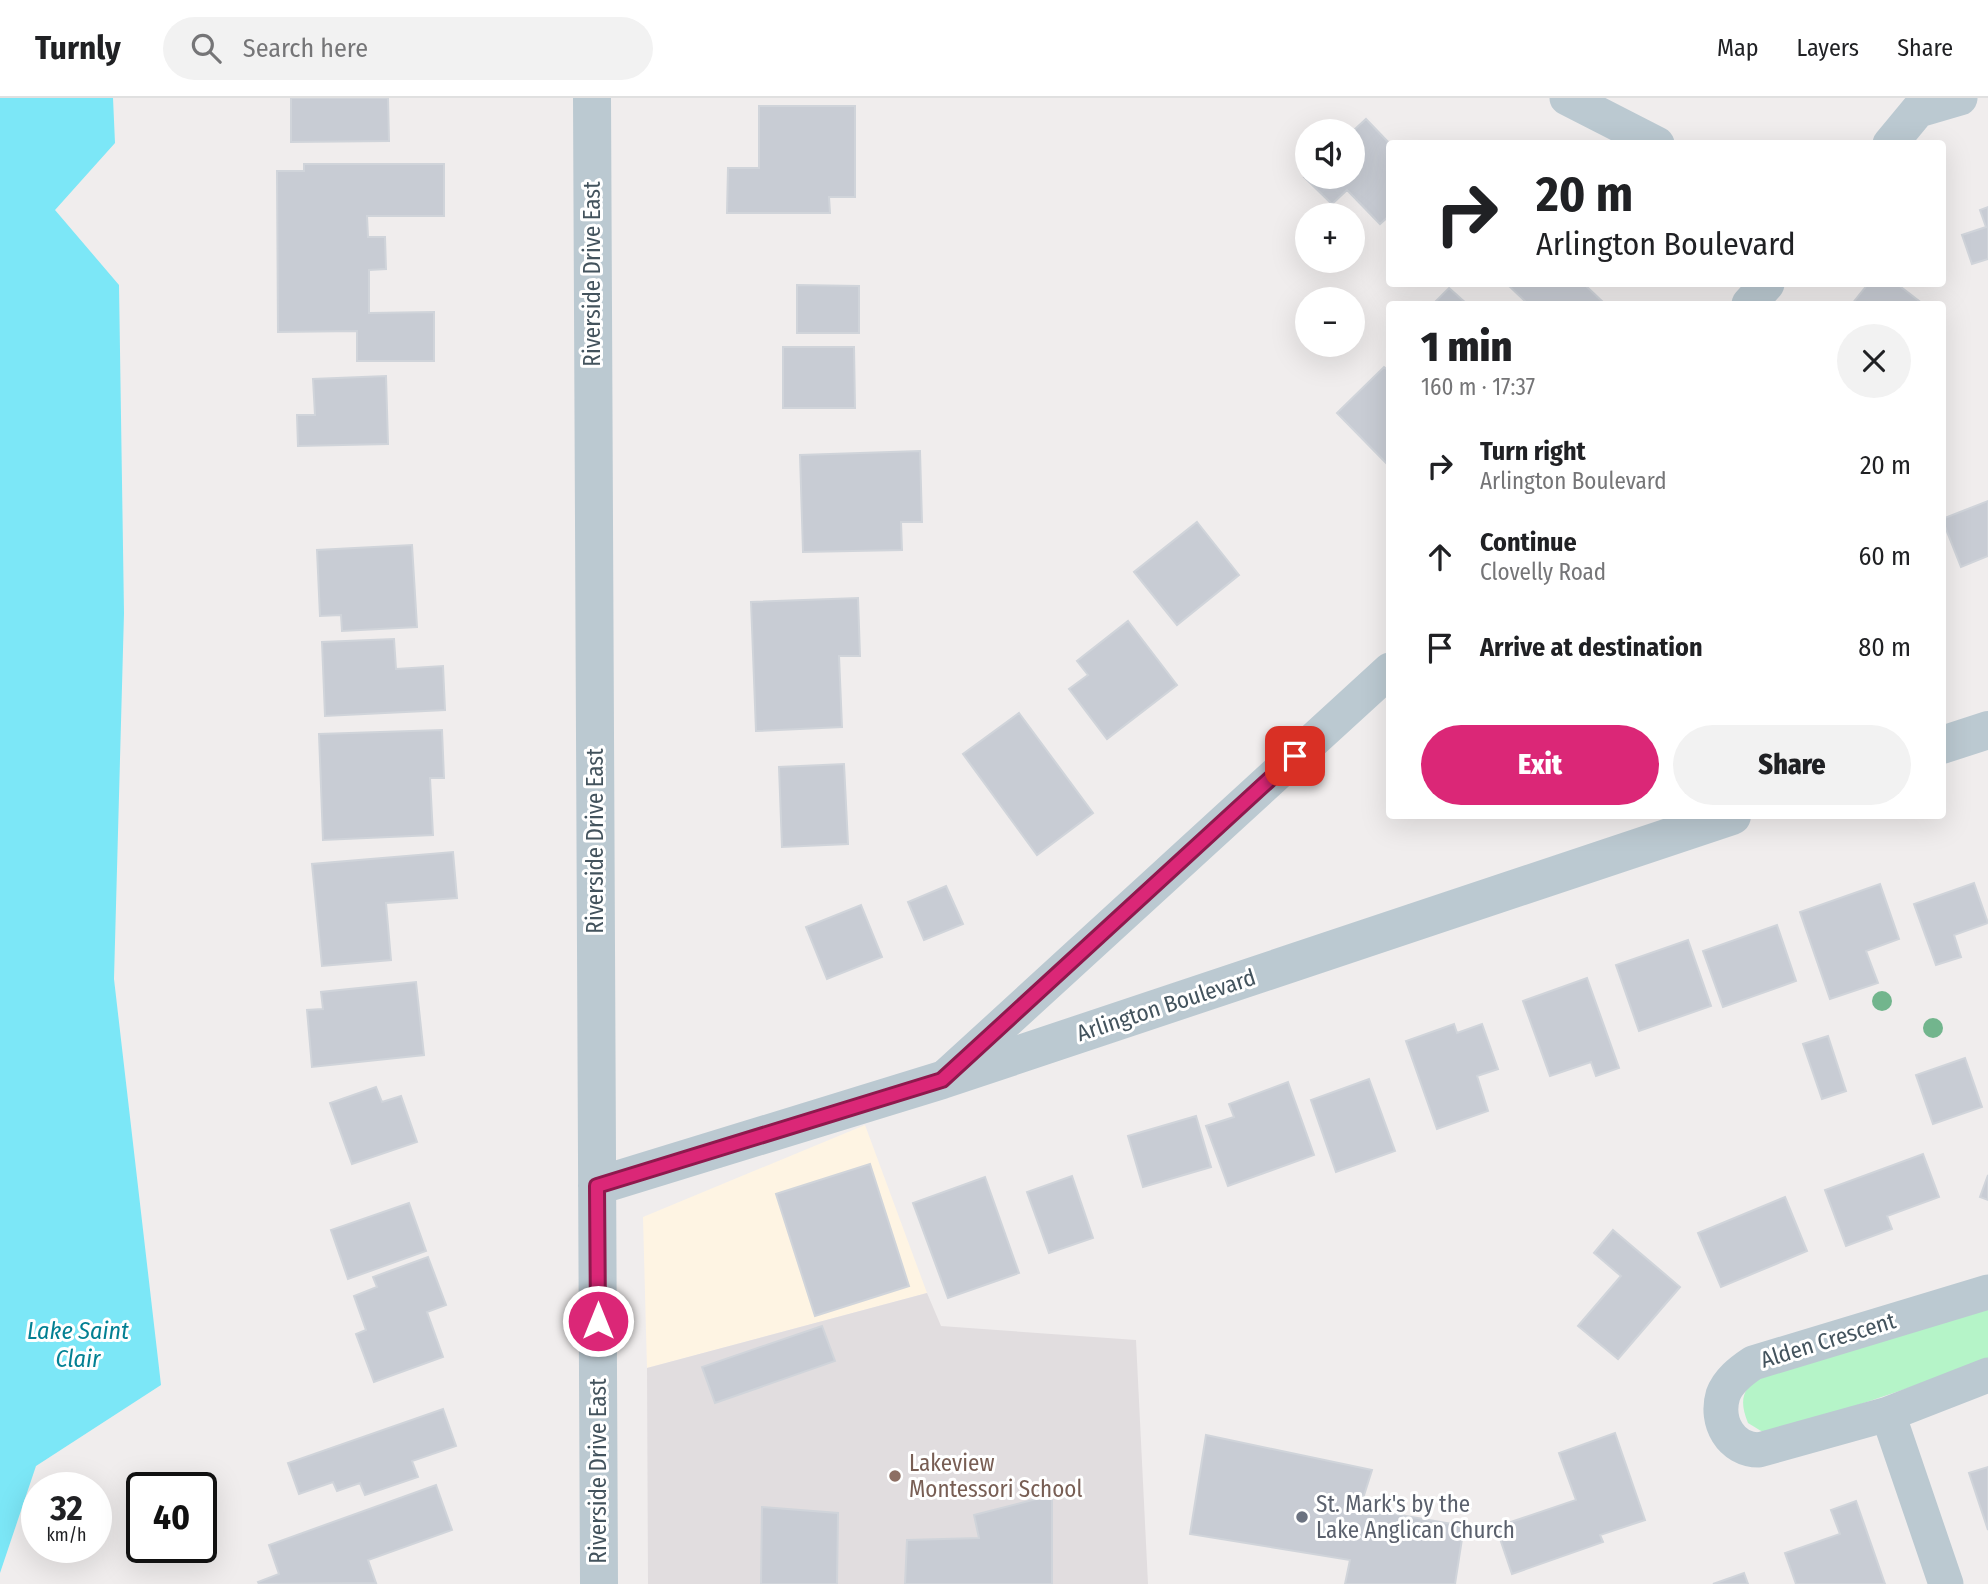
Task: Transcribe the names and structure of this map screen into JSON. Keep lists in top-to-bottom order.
{
  "streets": {
    "street": ["Riverside Drive East", "Arlington Boulevard", "Alden Crescent"]
  },
  "crossings": [
    ["Riverside Drive East", "Arlington Boulevard"]
  ],
  "water": ["Lake Saint Clair"],
  "places": ["Lakeview Montessori School", "St. Mark's by the Lake Anglican Church"],
  "page": {
    "header": "Turnly",
    "search": "Search here",
    "nav": ["Map", "Layers", "Share"],
    "map_buttons": ["+", "−"],
    "turn": ["20 m", "Arlington Boulevard"],
    "heading": ["1 min", "160 m · 17:37"],
    "list": [
      {
        "name": "Turn right",
        "note": "Arlington Boulevard",
        "value": "20 m"
      },
      {
        "name": "Continue",
        "note": "Clovelly Road",
        "value": "60 m"
      },
      {
        "name": "Arrive at destination",
        "value": "80 m"
      }
    ],
    "buttons": ["Exit", "Share"],
    "speed": "32 km/h",
    "limit": "40"
  }
}
